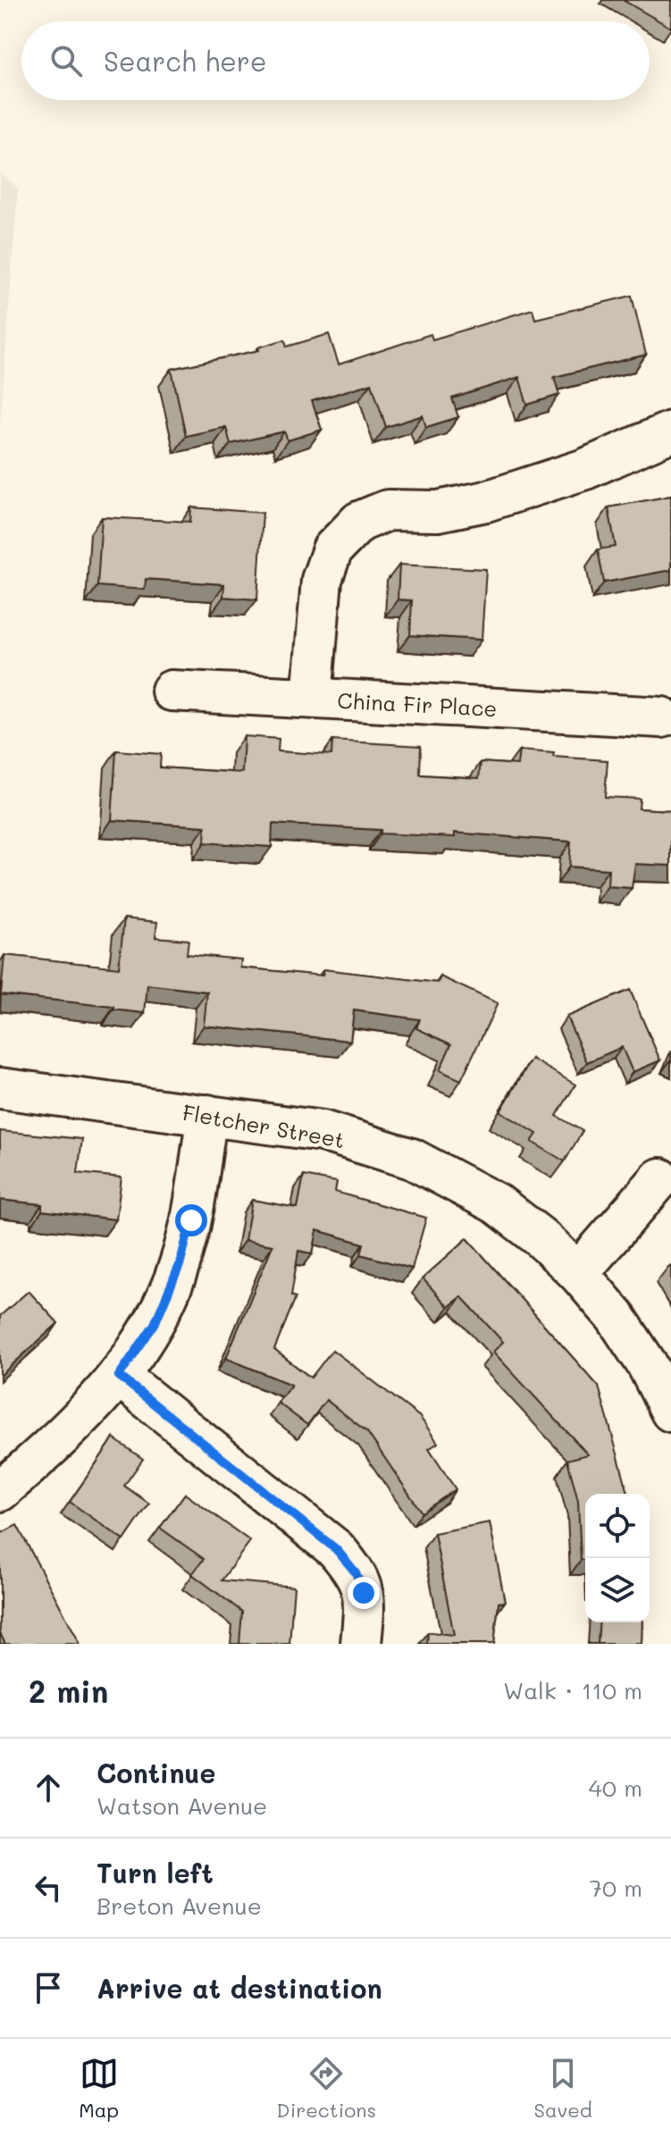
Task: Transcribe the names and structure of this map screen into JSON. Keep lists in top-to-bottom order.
{
  "streets": {
    "street": ["China Fir Place", "Fletcher Street"]
  },
  "page": {
    "search": "Search here",
    "heading": ["2 min", "Walk · 110 m"],
    "list": [
      ["Continue", "Watson Avenue", "40 m"],
      ["Turn left", "Breton Avenue", "70 m"],
      "Arrive at destination"
    ],
    "nav": ["Map", "Directions", "Saved"]
  }
}
